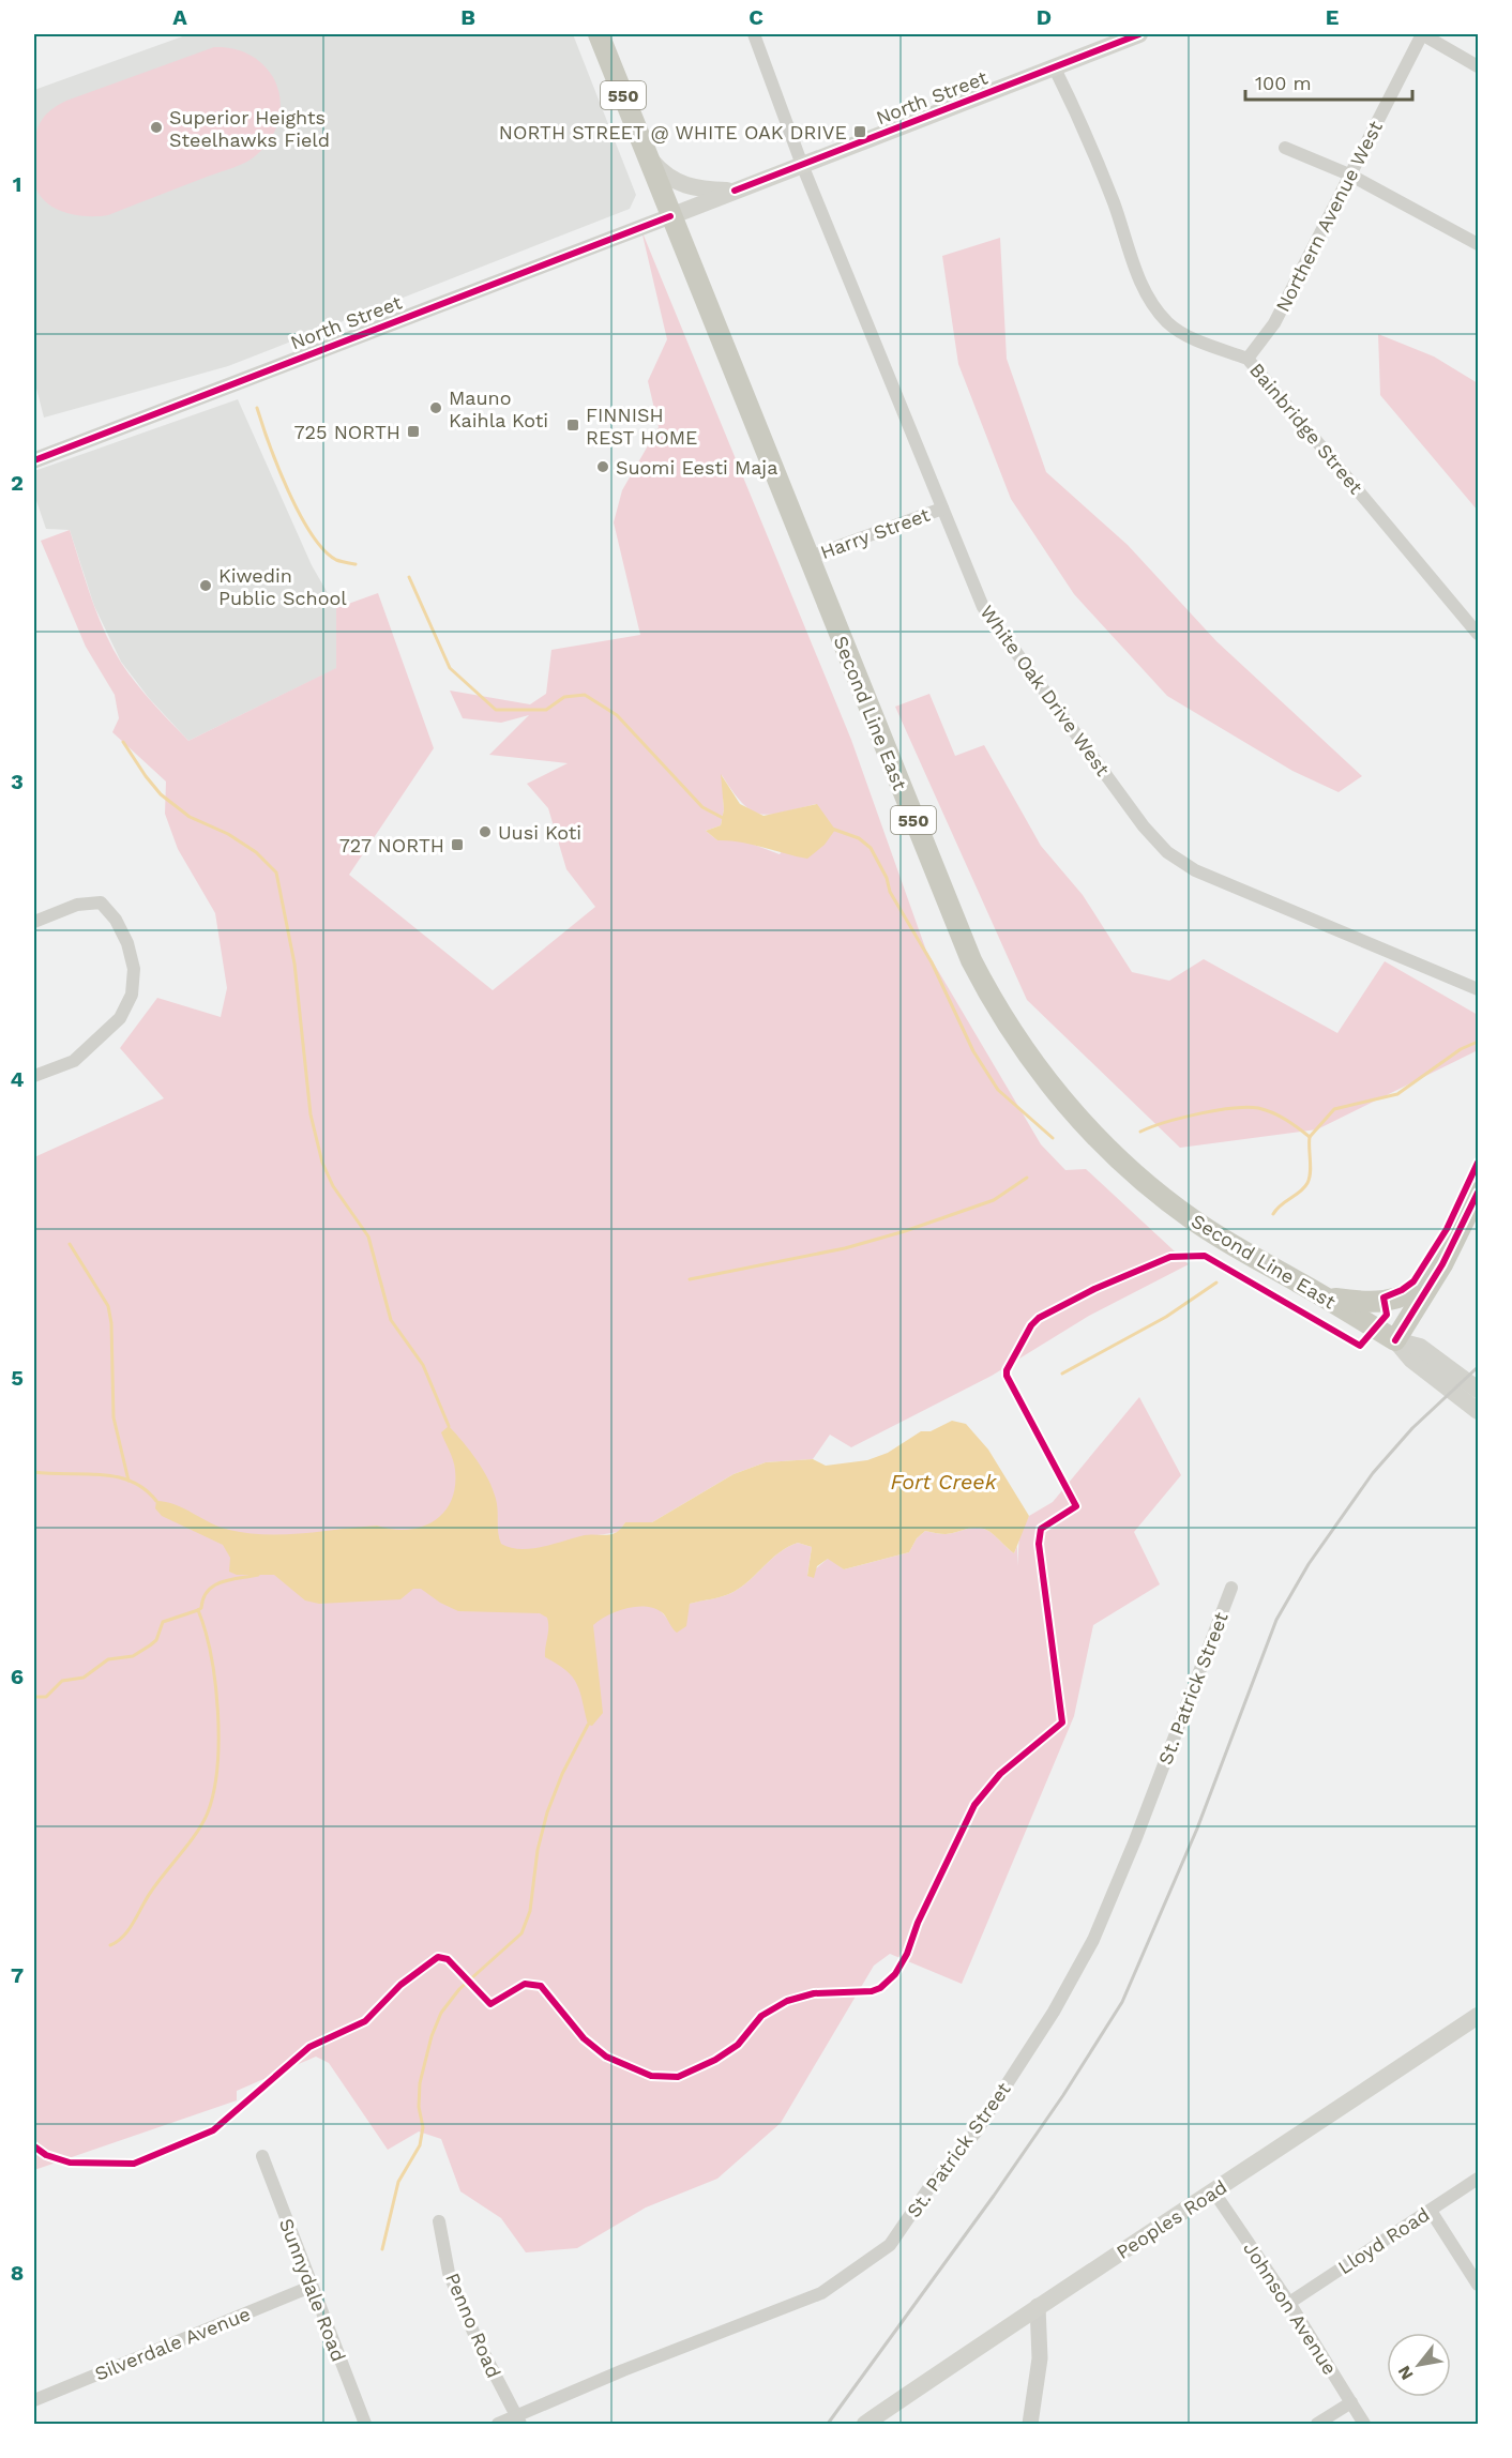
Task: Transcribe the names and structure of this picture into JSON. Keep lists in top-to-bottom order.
{
  "streets": {
    "highway": ["550", "Second Line East"],
    "main road": ["North Street", "Peoples Road"],
    "street": [
      "Northern Avenue West",
      "Bainbridge Street",
      "Harry Street",
      "White Oak Drive West",
      "St. Patrick Street",
      "Lloyd Road",
      "Sunnydale Road",
      "Johnson Avenue",
      "Penno Road",
      "Silverdale Avenue"
    ]
  },
  "crossings": [
    ["North Street", "Bainbridge Street"],
    ["North Street", "White Oak Drive West"],
    ["North Street", "Second Line East"],
    ["Northern Avenue West", "Bainbridge Street"],
    ["Harry Street", "White Oak Drive West"],
    ["Harry Street", "Second Line East"],
    ["St. Patrick Street", "Penno Road"],
    ["Peoples Road", "Johnson Avenue"],
    ["Lloyd Road", "Johnson Avenue"],
    ["Sunnydale Road", "Silverdale Avenue"]
  ],
  "water": ["Fort Creek"],
  "places": {
    "other": [
      "Superior Heights Steelhawks Field",
      "Mauno Kaihla Koti",
      "Suomi Eesti Maja",
      "Kiwedin Public School",
      "Uusi Koti"
    ],
    "transit": [
      "NORTH STREET @ WHITE OAK DRIVE",
      "FINNISH REST HOME",
      "725 NORTH",
      "727 NORTH"
    ]
  },
  "scale_bar": "100 m",
  "north": "bottom left",
  "grid": {
    "columns": [
      "A",
      "B",
      "C",
      "D",
      "E"
    ],
    "rows": [
      "1",
      "2",
      "3",
      "4",
      "5",
      "6",
      "7",
      "8"
    ]
  }
}
